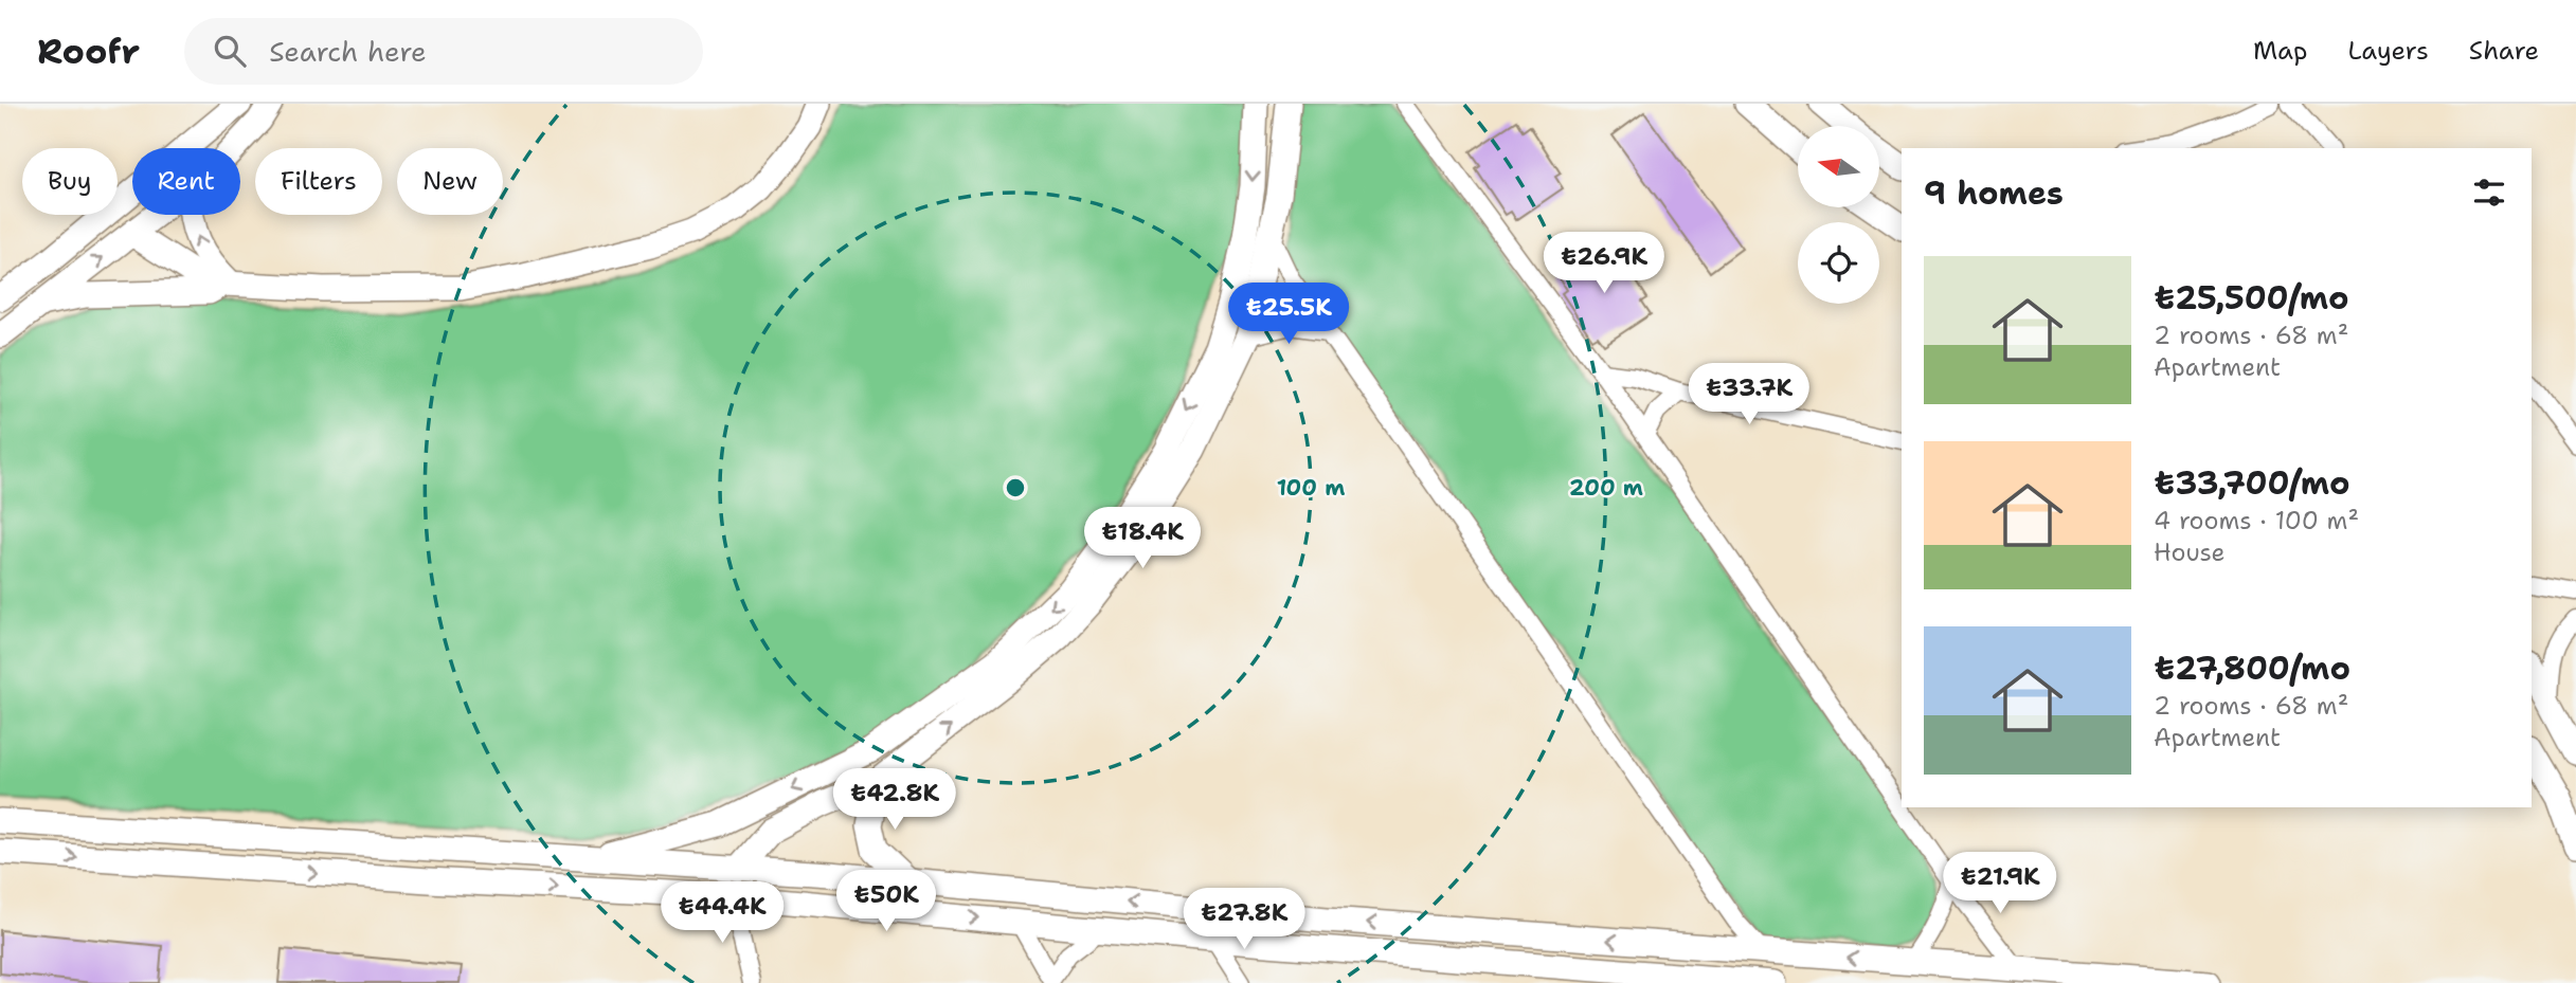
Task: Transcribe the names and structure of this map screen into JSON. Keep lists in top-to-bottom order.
{
  "north": "left",
  "page": {
    "header": "Roofr",
    "search": "Search here",
    "nav": ["Map", "Layers", "Share"],
    "chip": [
      "Buy",
      "Rent",
      "Filters",
      "New"
    ],
    "heading": "9 homes",
    "price": [
      "₺26.9K",
      "₺25.5K",
      "₺33.7K",
      "₺18.4K",
      "₺42.8K",
      "₺21.9K",
      "₺50K",
      "₺44.4K",
      "₺27.8K"
    ],
    "list": [
      {
        "name": "₺25,500/mo",
        "note": "2 rooms · 68 m² · Apartment"
      },
      {
        "name": "₺33,700/mo",
        "note": "4 rooms · 100 m² · House"
      },
      {
        "name": "₺27,800/mo",
        "note": "2 rooms · 68 m² · Apartment"
      }
    ]
  },
  "rings": ["100 m", "200 m"]
}
